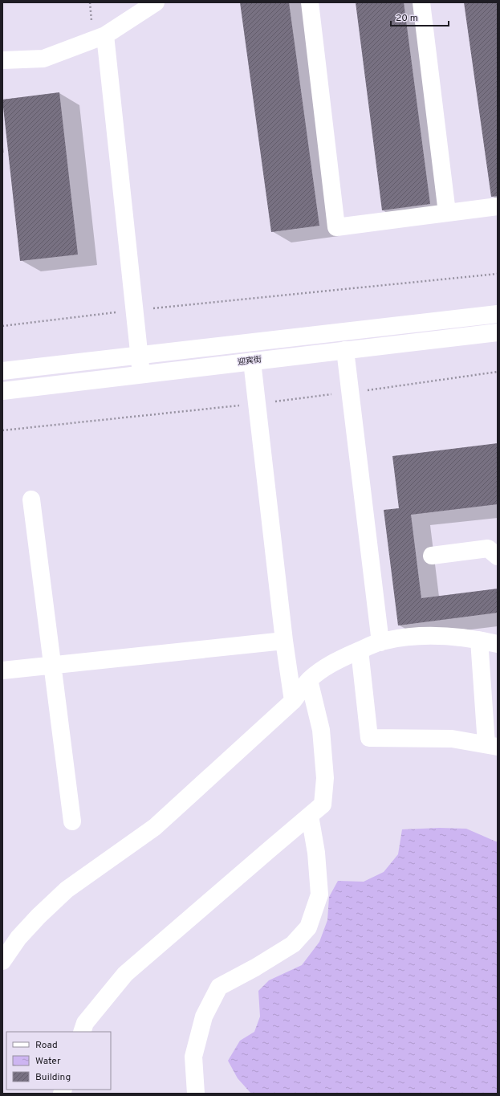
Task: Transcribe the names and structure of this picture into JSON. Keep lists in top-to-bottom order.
{
  "streets": {
    "street": ["迎宾街"]
  },
  "legend": ["Road", "Water", "Building"],
  "scale_bar": "20 m"
}
